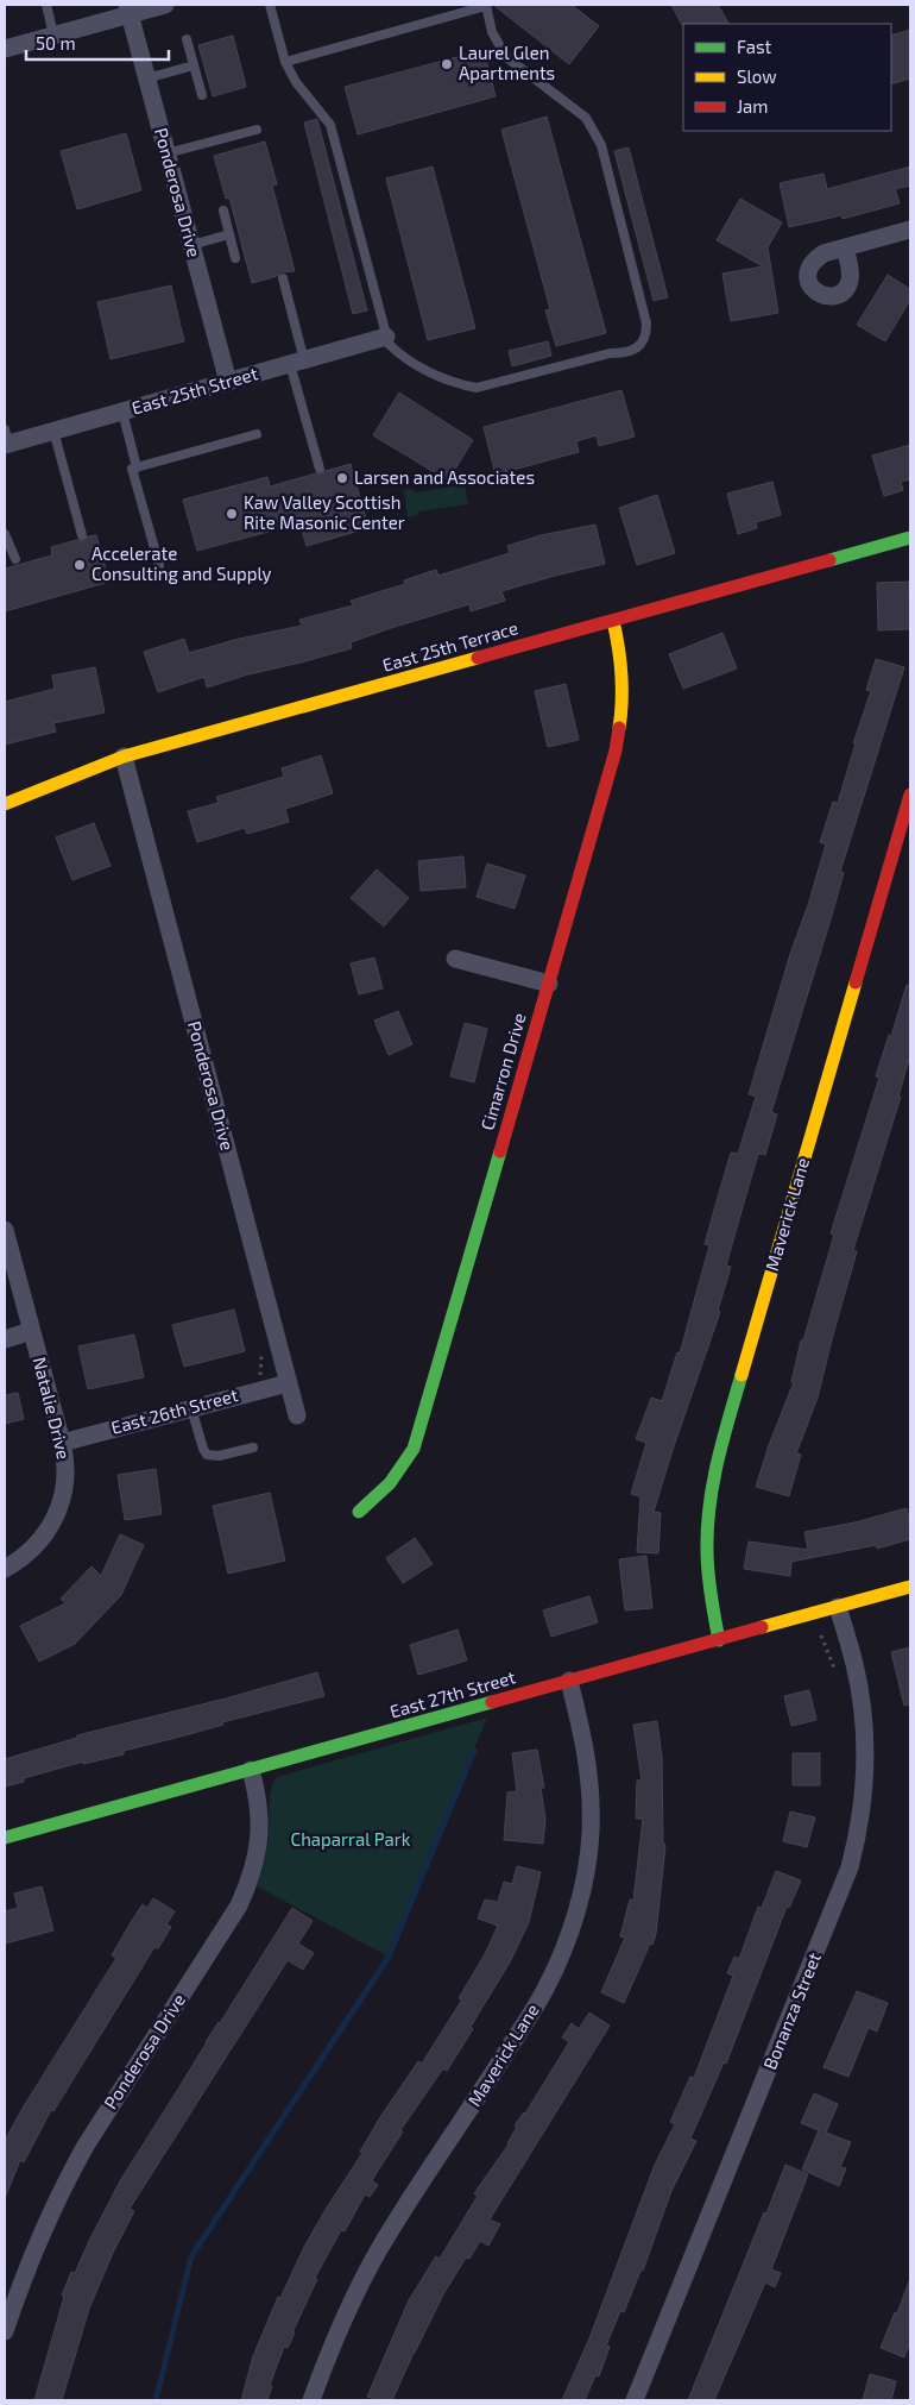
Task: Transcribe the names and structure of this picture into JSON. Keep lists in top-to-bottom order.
{
  "streets": {
    "street": [
      "Ponderosa Drive",
      "East 25th Street",
      "East 25th Terrace",
      "Cimarron Drive",
      "Maverick Lane",
      "Natalie Drive",
      "East 26th Street",
      "East 27th Street",
      "Bonanza Street"
    ]
  },
  "crossings": [
    ["Ponderosa Drive", "East 25th Street"],
    ["Ponderosa Drive", "East 25th Terrace"],
    ["Ponderosa Drive", "East 26th Street"],
    ["Ponderosa Drive", "East 27th Street"],
    ["East 25th Terrace", "Cimarron Drive"],
    ["Maverick Lane", "East 27th Street"],
    ["Natalie Drive", "East 26th Street"],
    ["East 27th Street", "Bonanza Street"]
  ],
  "parks": ["Chaparral Park"],
  "places": [
    "Laurel Glen Apartments",
    "Larsen and Associates",
    "Kaw Valley Scottish Rite Masonic Center",
    "Accelerate Consulting and Supply"
  ],
  "legend": ["Fast", "Slow", "Jam"],
  "scale_bar": "50 m"
}
